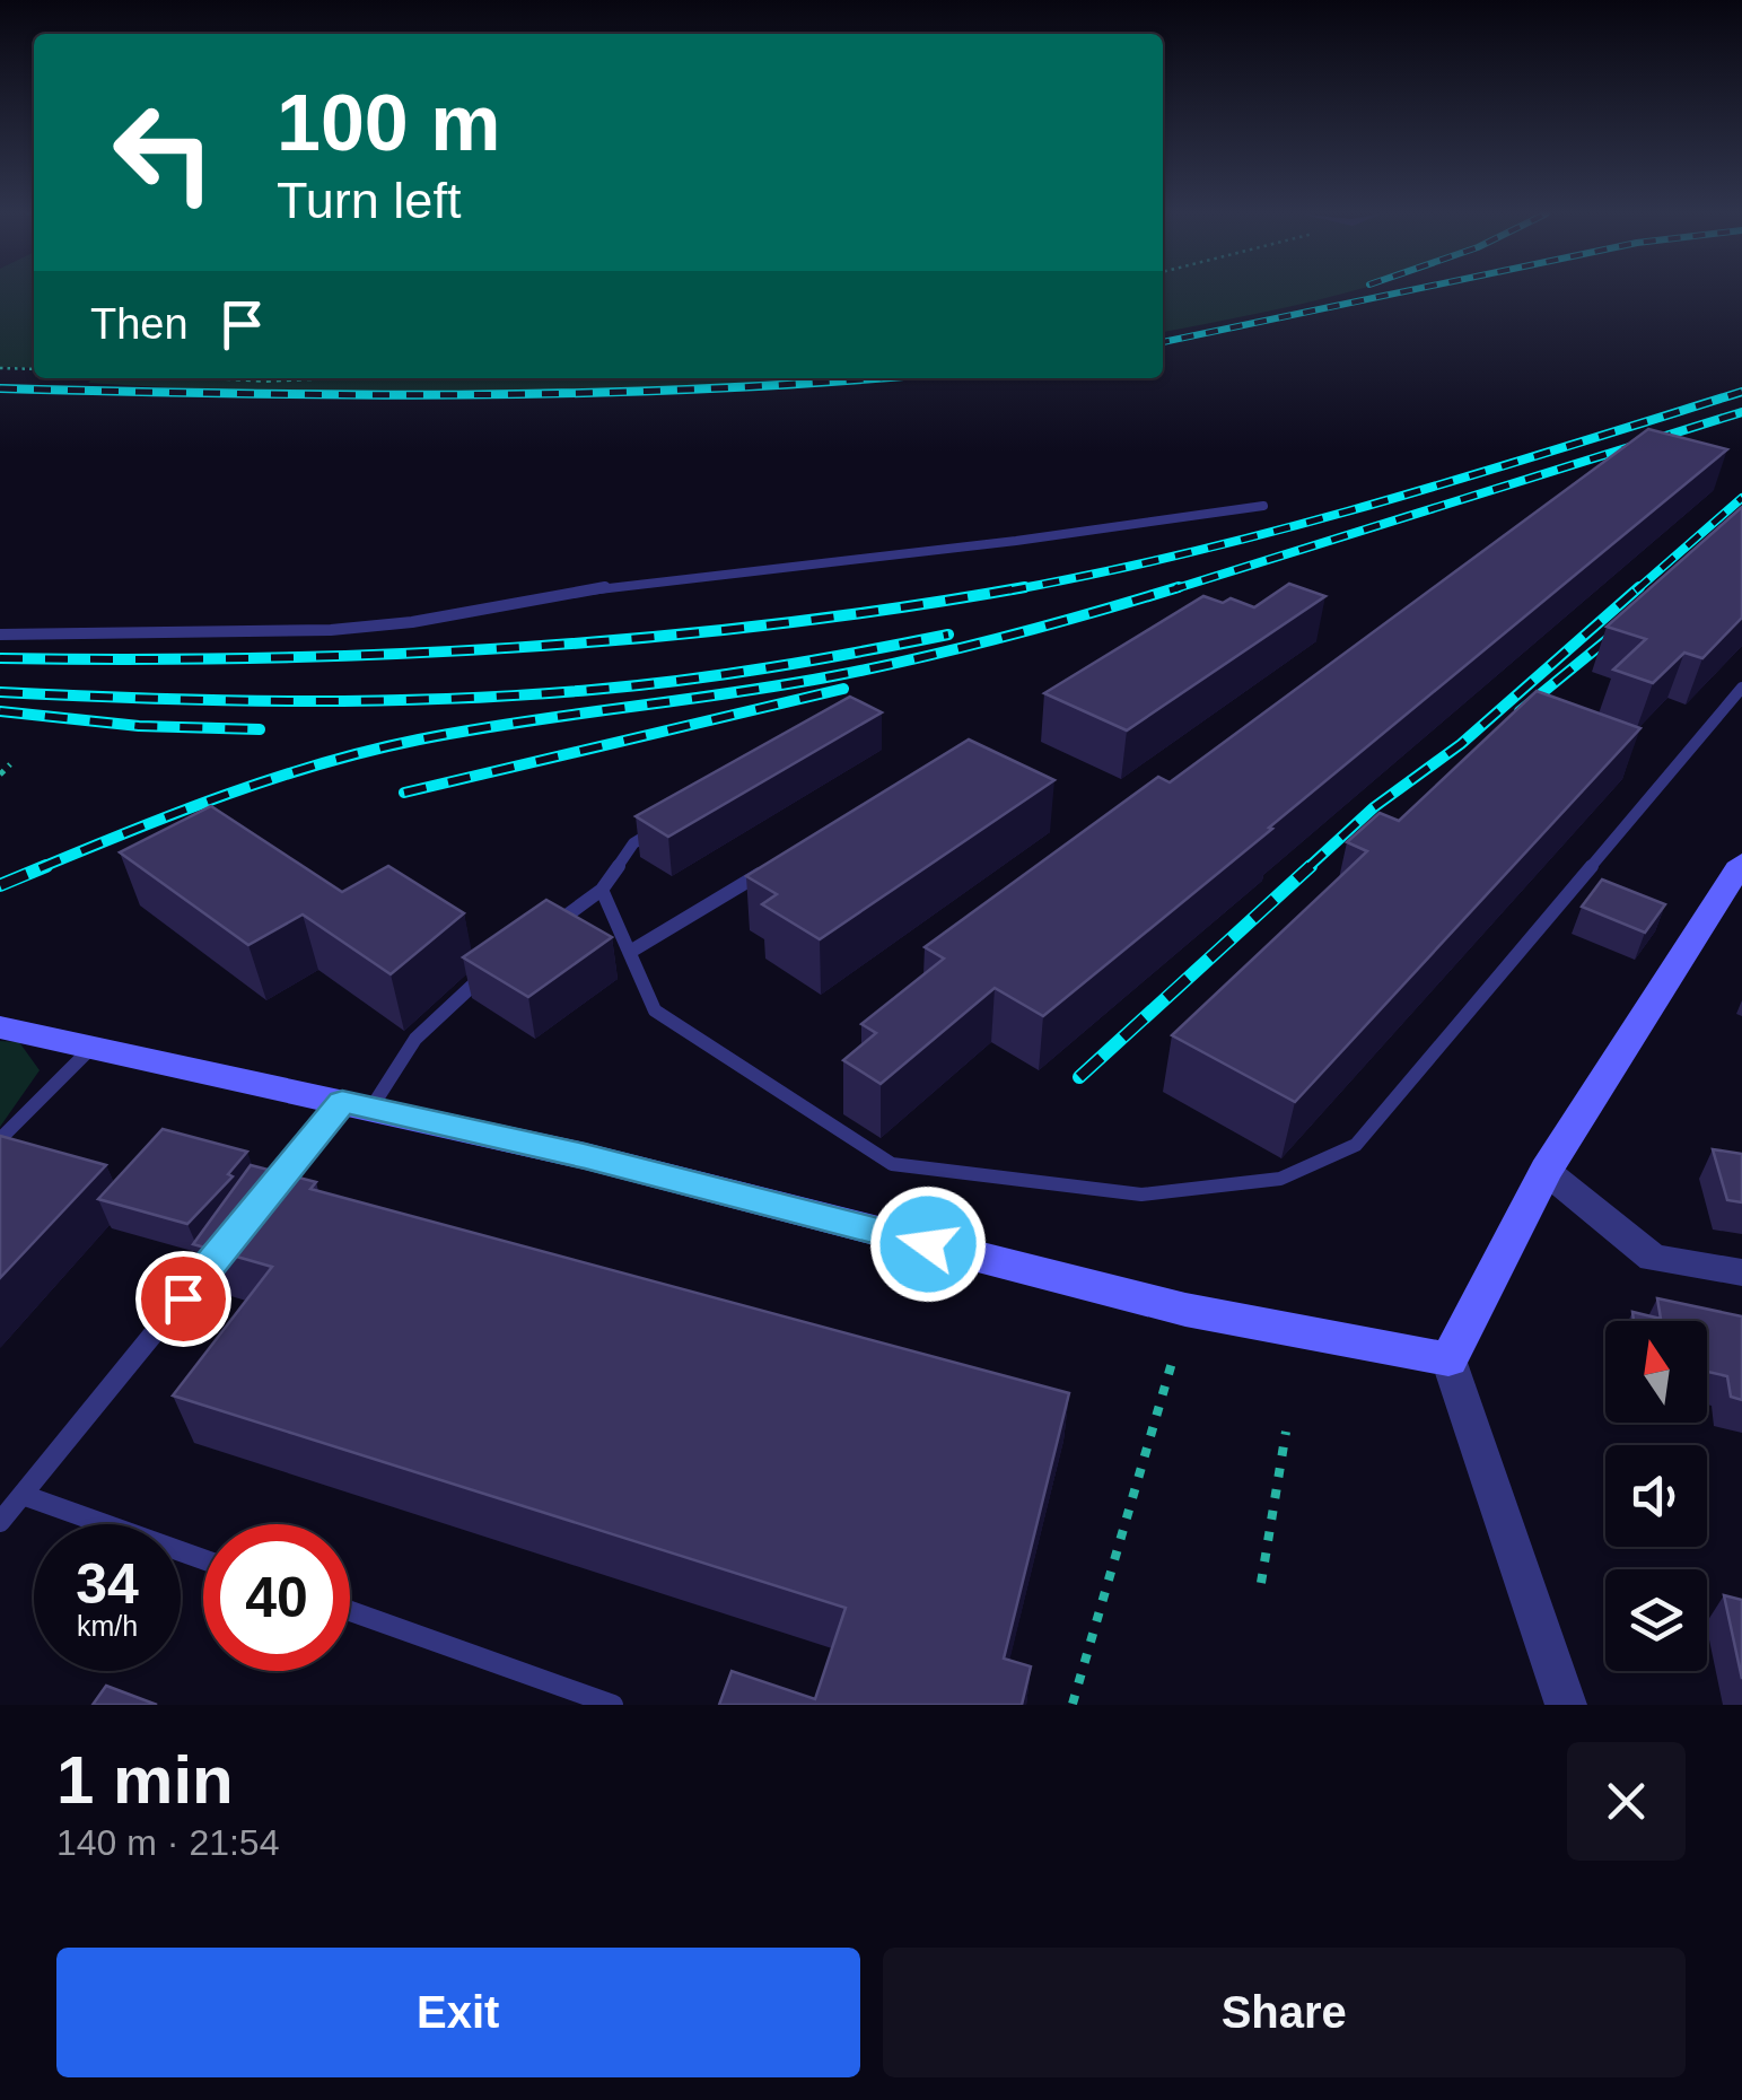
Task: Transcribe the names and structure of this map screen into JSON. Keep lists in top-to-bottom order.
{
  "north": "top",
  "page": {
    "turn": ["100 m", "Turn left"],
    "then": "Then",
    "speed": "34 km/h",
    "limit": "40",
    "heading": ["1 min", "140 m · 21:54"],
    "buttons": ["Exit", "Share"]
  }
}
